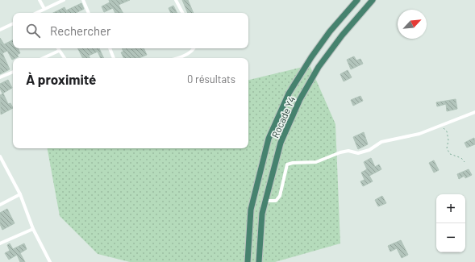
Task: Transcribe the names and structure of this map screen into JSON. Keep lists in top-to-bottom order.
{
  "streets": {
    "highway": ["Rocade Y4"]
  },
  "north": "top right",
  "page": {
    "search": "Rechercher",
    "heading": ["À proximité", "0 résultats"],
    "map_buttons": ["+", "−"]
  }
}
